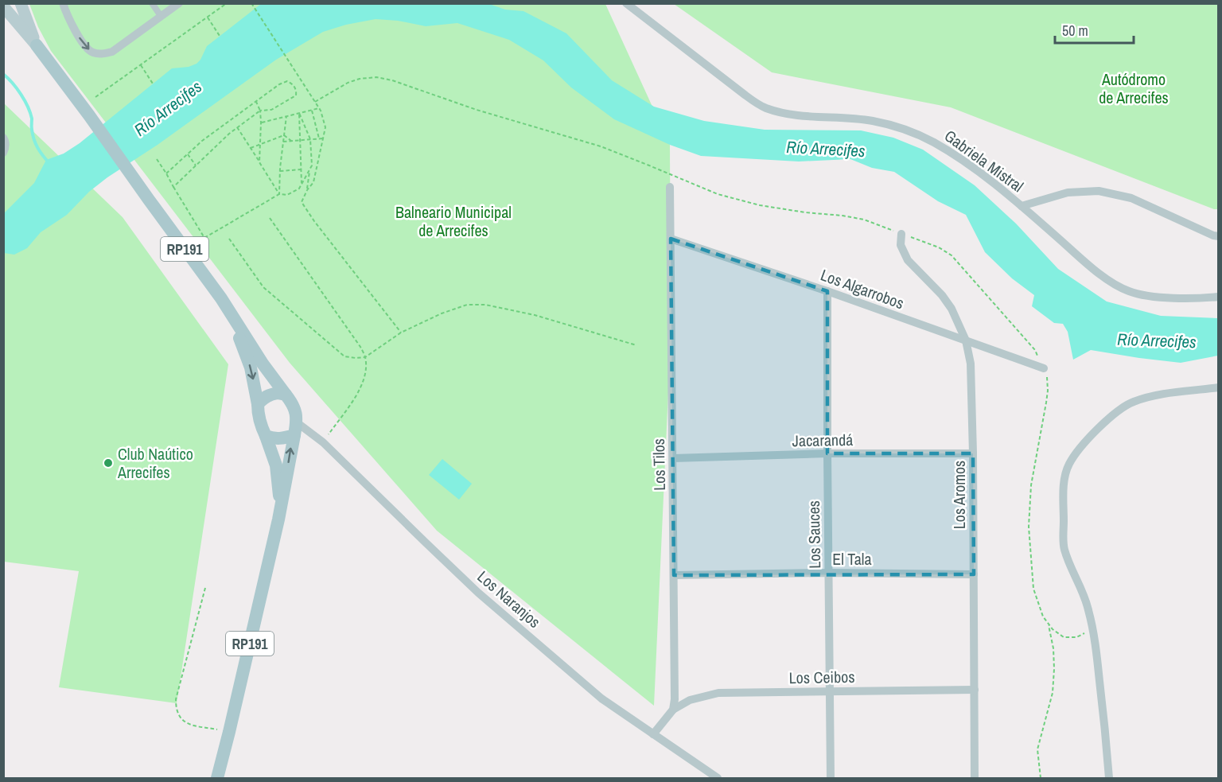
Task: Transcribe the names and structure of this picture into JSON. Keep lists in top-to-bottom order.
{
  "streets": {
    "main road": ["RP191"],
    "street": [
      "Gabriela Mistral",
      "Los Algarrobos",
      "Jacarandá",
      "Los Tilos",
      "Los Aromos",
      "Los Sauces",
      "El Tala",
      "Los Naranjos",
      "Los Ceibos"
    ]
  },
  "crossings": [
    ["RP191", "Los Naranjos"],
    ["Los Algarrobos", "Los Tilos"],
    ["Los Algarrobos", "Los Aromos"],
    ["Los Algarrobos", "Los Sauces"],
    ["Jacarandá", "Los Tilos"],
    ["Jacarandá", "Los Aromos"],
    ["Jacarandá", "Los Sauces"],
    ["Los Tilos", "El Tala"],
    ["Los Tilos", "Los Ceibos"],
    ["Los Aromos", "El Tala"],
    ["Los Aromos", "Los Ceibos"],
    ["Los Sauces", "El Tala"],
    ["Los Sauces", "Los Ceibos"]
  ],
  "water": ["Río Arrecifes"],
  "parks": ["Autódromo de Arrecifes", "Balneario Municipal de Arrecifes"],
  "places": ["Club Naútico Arrecifes"],
  "scale_bar": "50 m"
}
